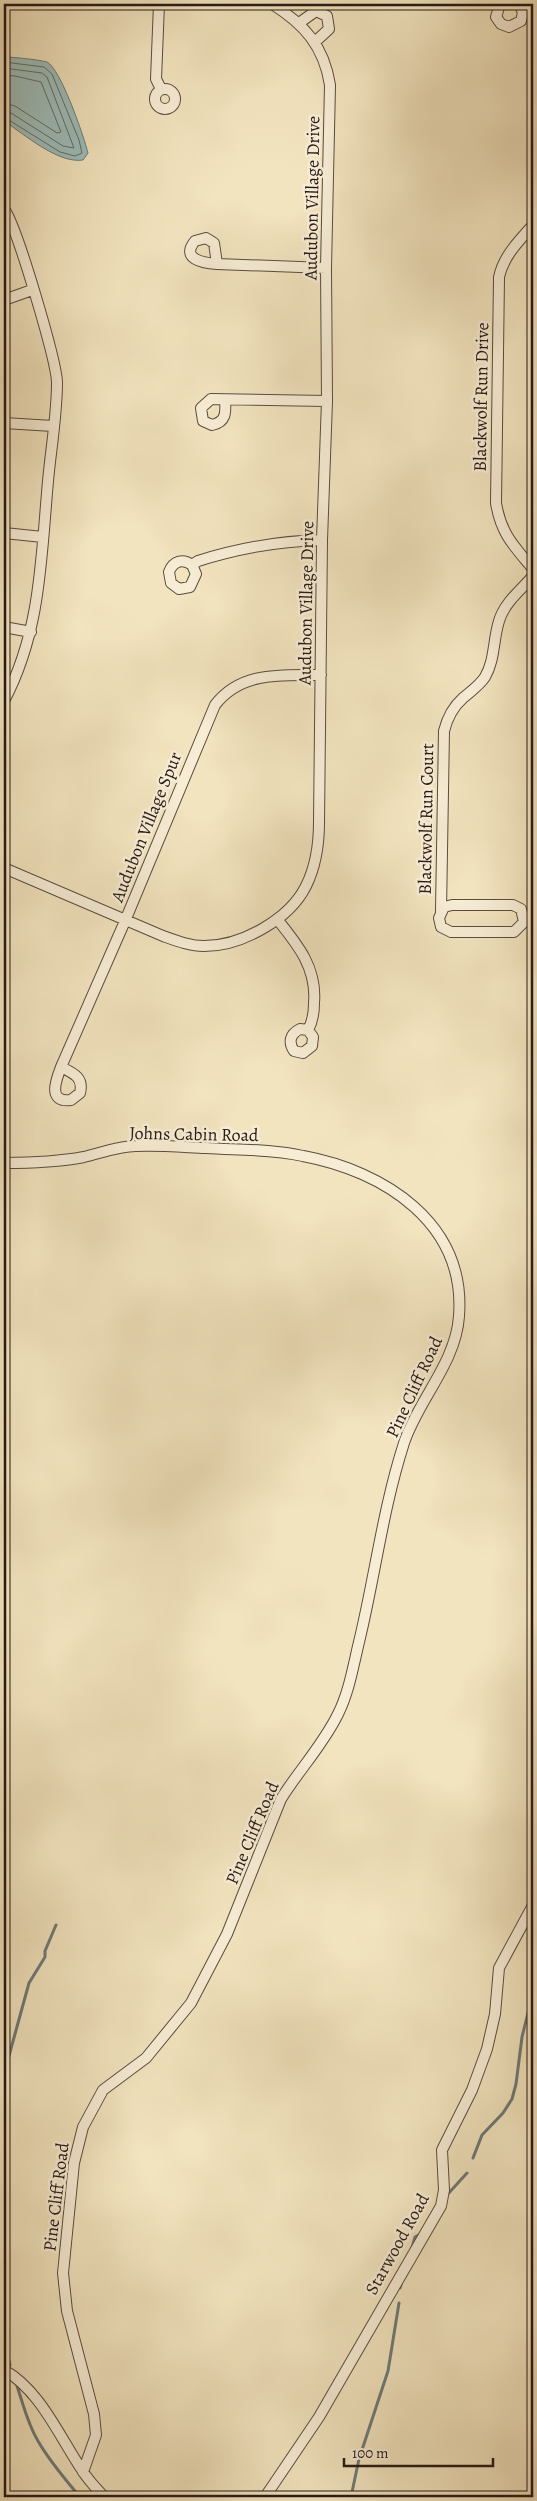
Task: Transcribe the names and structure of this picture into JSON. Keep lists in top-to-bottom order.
{
  "streets": {
    "street": [
      "Audubon Village Drive",
      "Blackwolf Run Drive",
      "Blackwolf Run Court",
      "Audubon Village Spur",
      "Johns Cabin Road",
      "Pine Cliff Road",
      "Starwood Road"
    ]
  },
  "crossings": [
    ["Audubon Village Drive", "Audubon Village Spur"],
    ["Johns Cabin Road", "Pine Cliff Road"]
  ],
  "scale_bar": "100 m"
}
